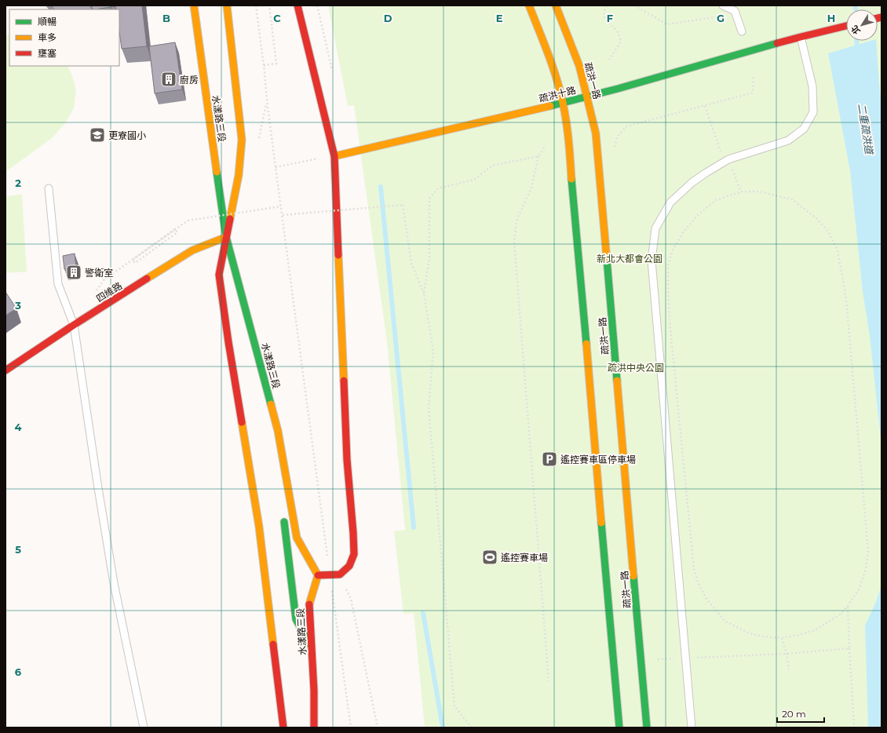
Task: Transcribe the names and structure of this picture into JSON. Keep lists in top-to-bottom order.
{
  "streets": {
    "street": [
      "疏洪一路",
      "疏洪十路",
      "水漾路三段",
      "四維路"
    ]
  },
  "crossings": [
    ["疏洪一路", "疏洪十路"],
    ["水漾路三段", "四維路"]
  ],
  "water": ["二重疏洪道"],
  "parks": ["新北大都會公園", "疏洪中央公園"],
  "places": {
    "building": ["廚房", "警衛室"],
    "school or university": ["更寮國小"],
    "parking": ["遙控賽車區停車場"],
    "sports": ["遙控賽車場"]
  },
  "legend": ["順暢", "車多", "壅塞"],
  "scale_bar": "20 m",
  "north": "bottom left",
  "grid": {
    "columns": [
      "B",
      "C",
      "D",
      "E",
      "F",
      "G",
      "H"
    ],
    "rows": [
      "2",
      "3",
      "4",
      "5",
      "6"
    ]
  }
}
